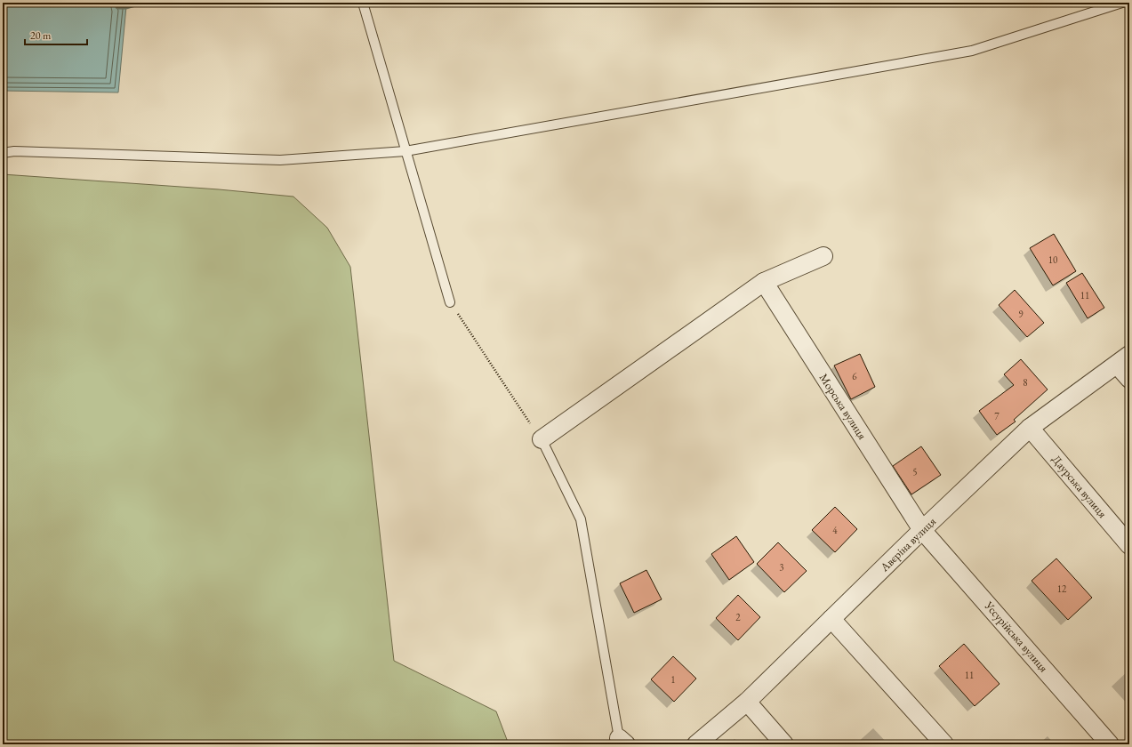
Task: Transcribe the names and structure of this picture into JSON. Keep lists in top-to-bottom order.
{
  "streets": {
    "street": [
      "Морська вулиця",
      "Даурська вулиця",
      "Авєріна вулиця",
      "Уссурійська вулиця"
    ]
  },
  "crossings": [
    ["Морська вулиця", "Авєріна вулиця"],
    ["Морська вулиця", "Уссурійська вулиця"],
    ["Даурська вулиця", "Авєріна вулиця"],
    ["Авєріна вулиця", "Уссурійська вулиця"]
  ],
  "house_numbers": [
    "10",
    "11",
    "9",
    "6",
    "8",
    "7",
    "5",
    "4",
    "3",
    "12",
    "2",
    "11",
    "1"
  ],
  "scale_bar": "20 m"
}
